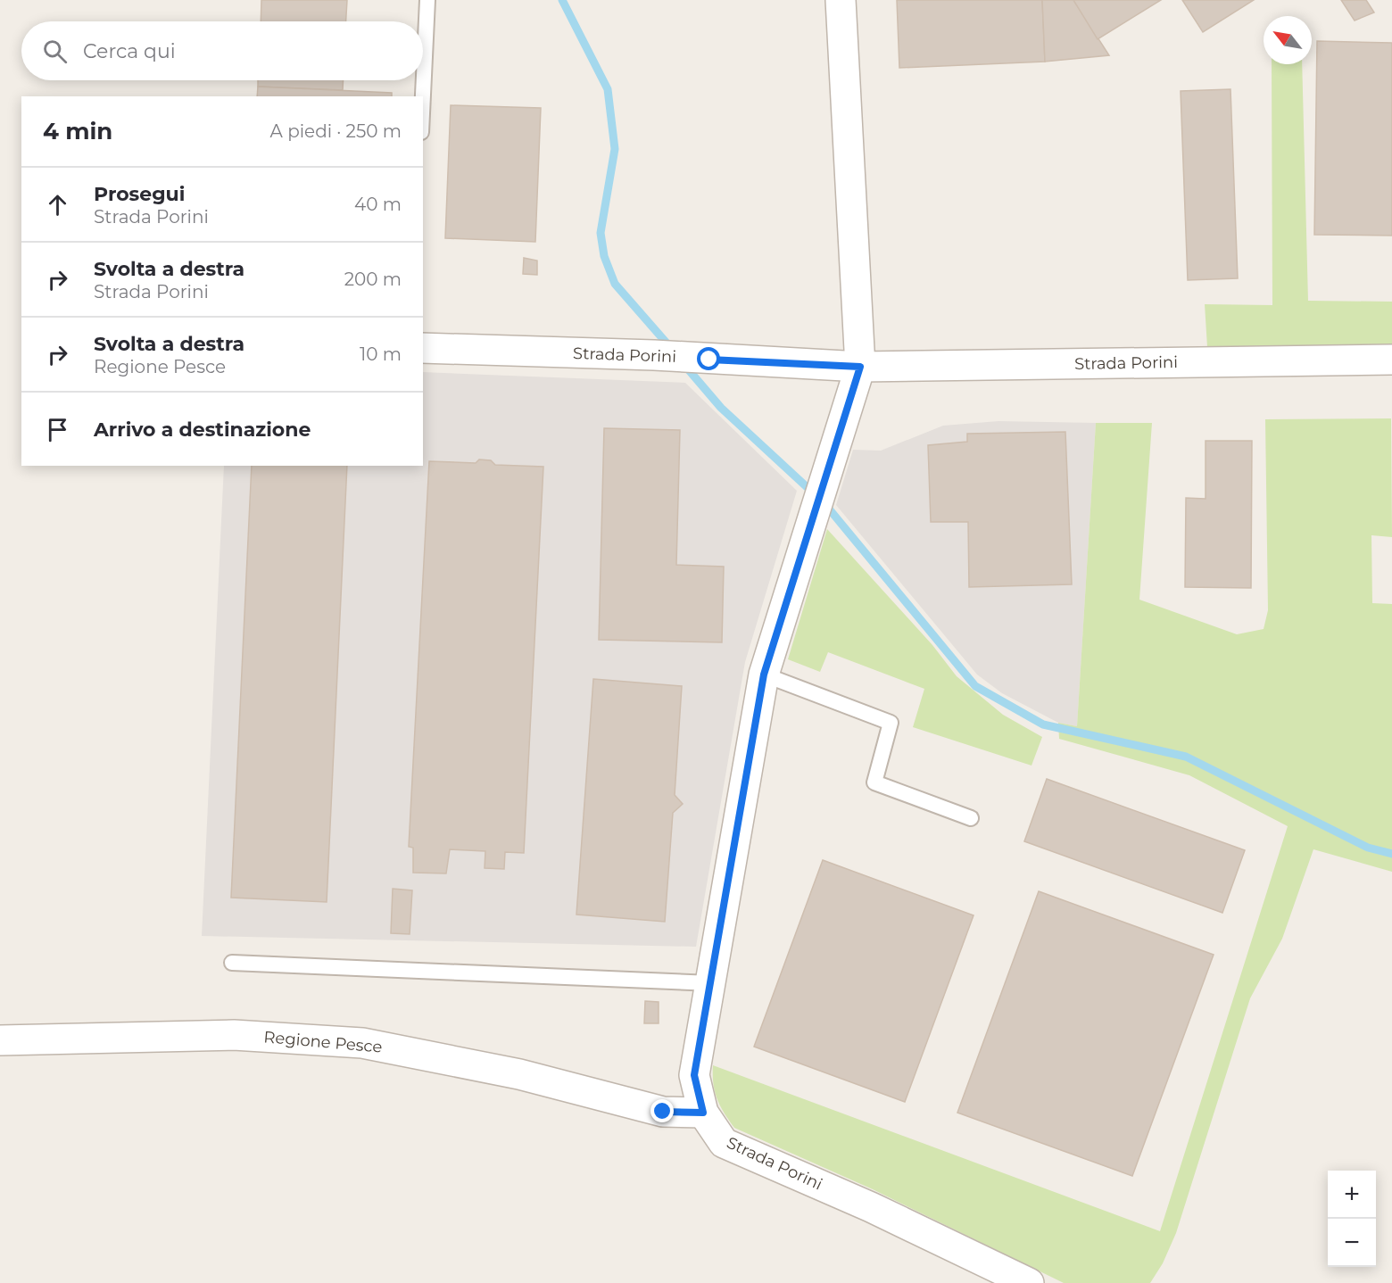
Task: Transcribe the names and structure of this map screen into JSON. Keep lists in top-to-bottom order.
{
  "streets": {
    "street": ["Strada Porini", "Regione Pesce"]
  },
  "crossings": [
    ["Strada Porini", "Regione Pesce"]
  ],
  "north": "top left",
  "page": {
    "search": "Cerca qui",
    "heading": ["4 min", "A piedi · 250 m"],
    "list": [
      ["Prosegui", "Strada Porini", "40 m"],
      ["Svolta a destra", "Strada Porini", "200 m"],
      ["Svolta a destra", "Regione Pesce", "10 m"],
      "Arrivo a destinazione"
    ],
    "map_buttons": ["+", "−"]
  }
}
